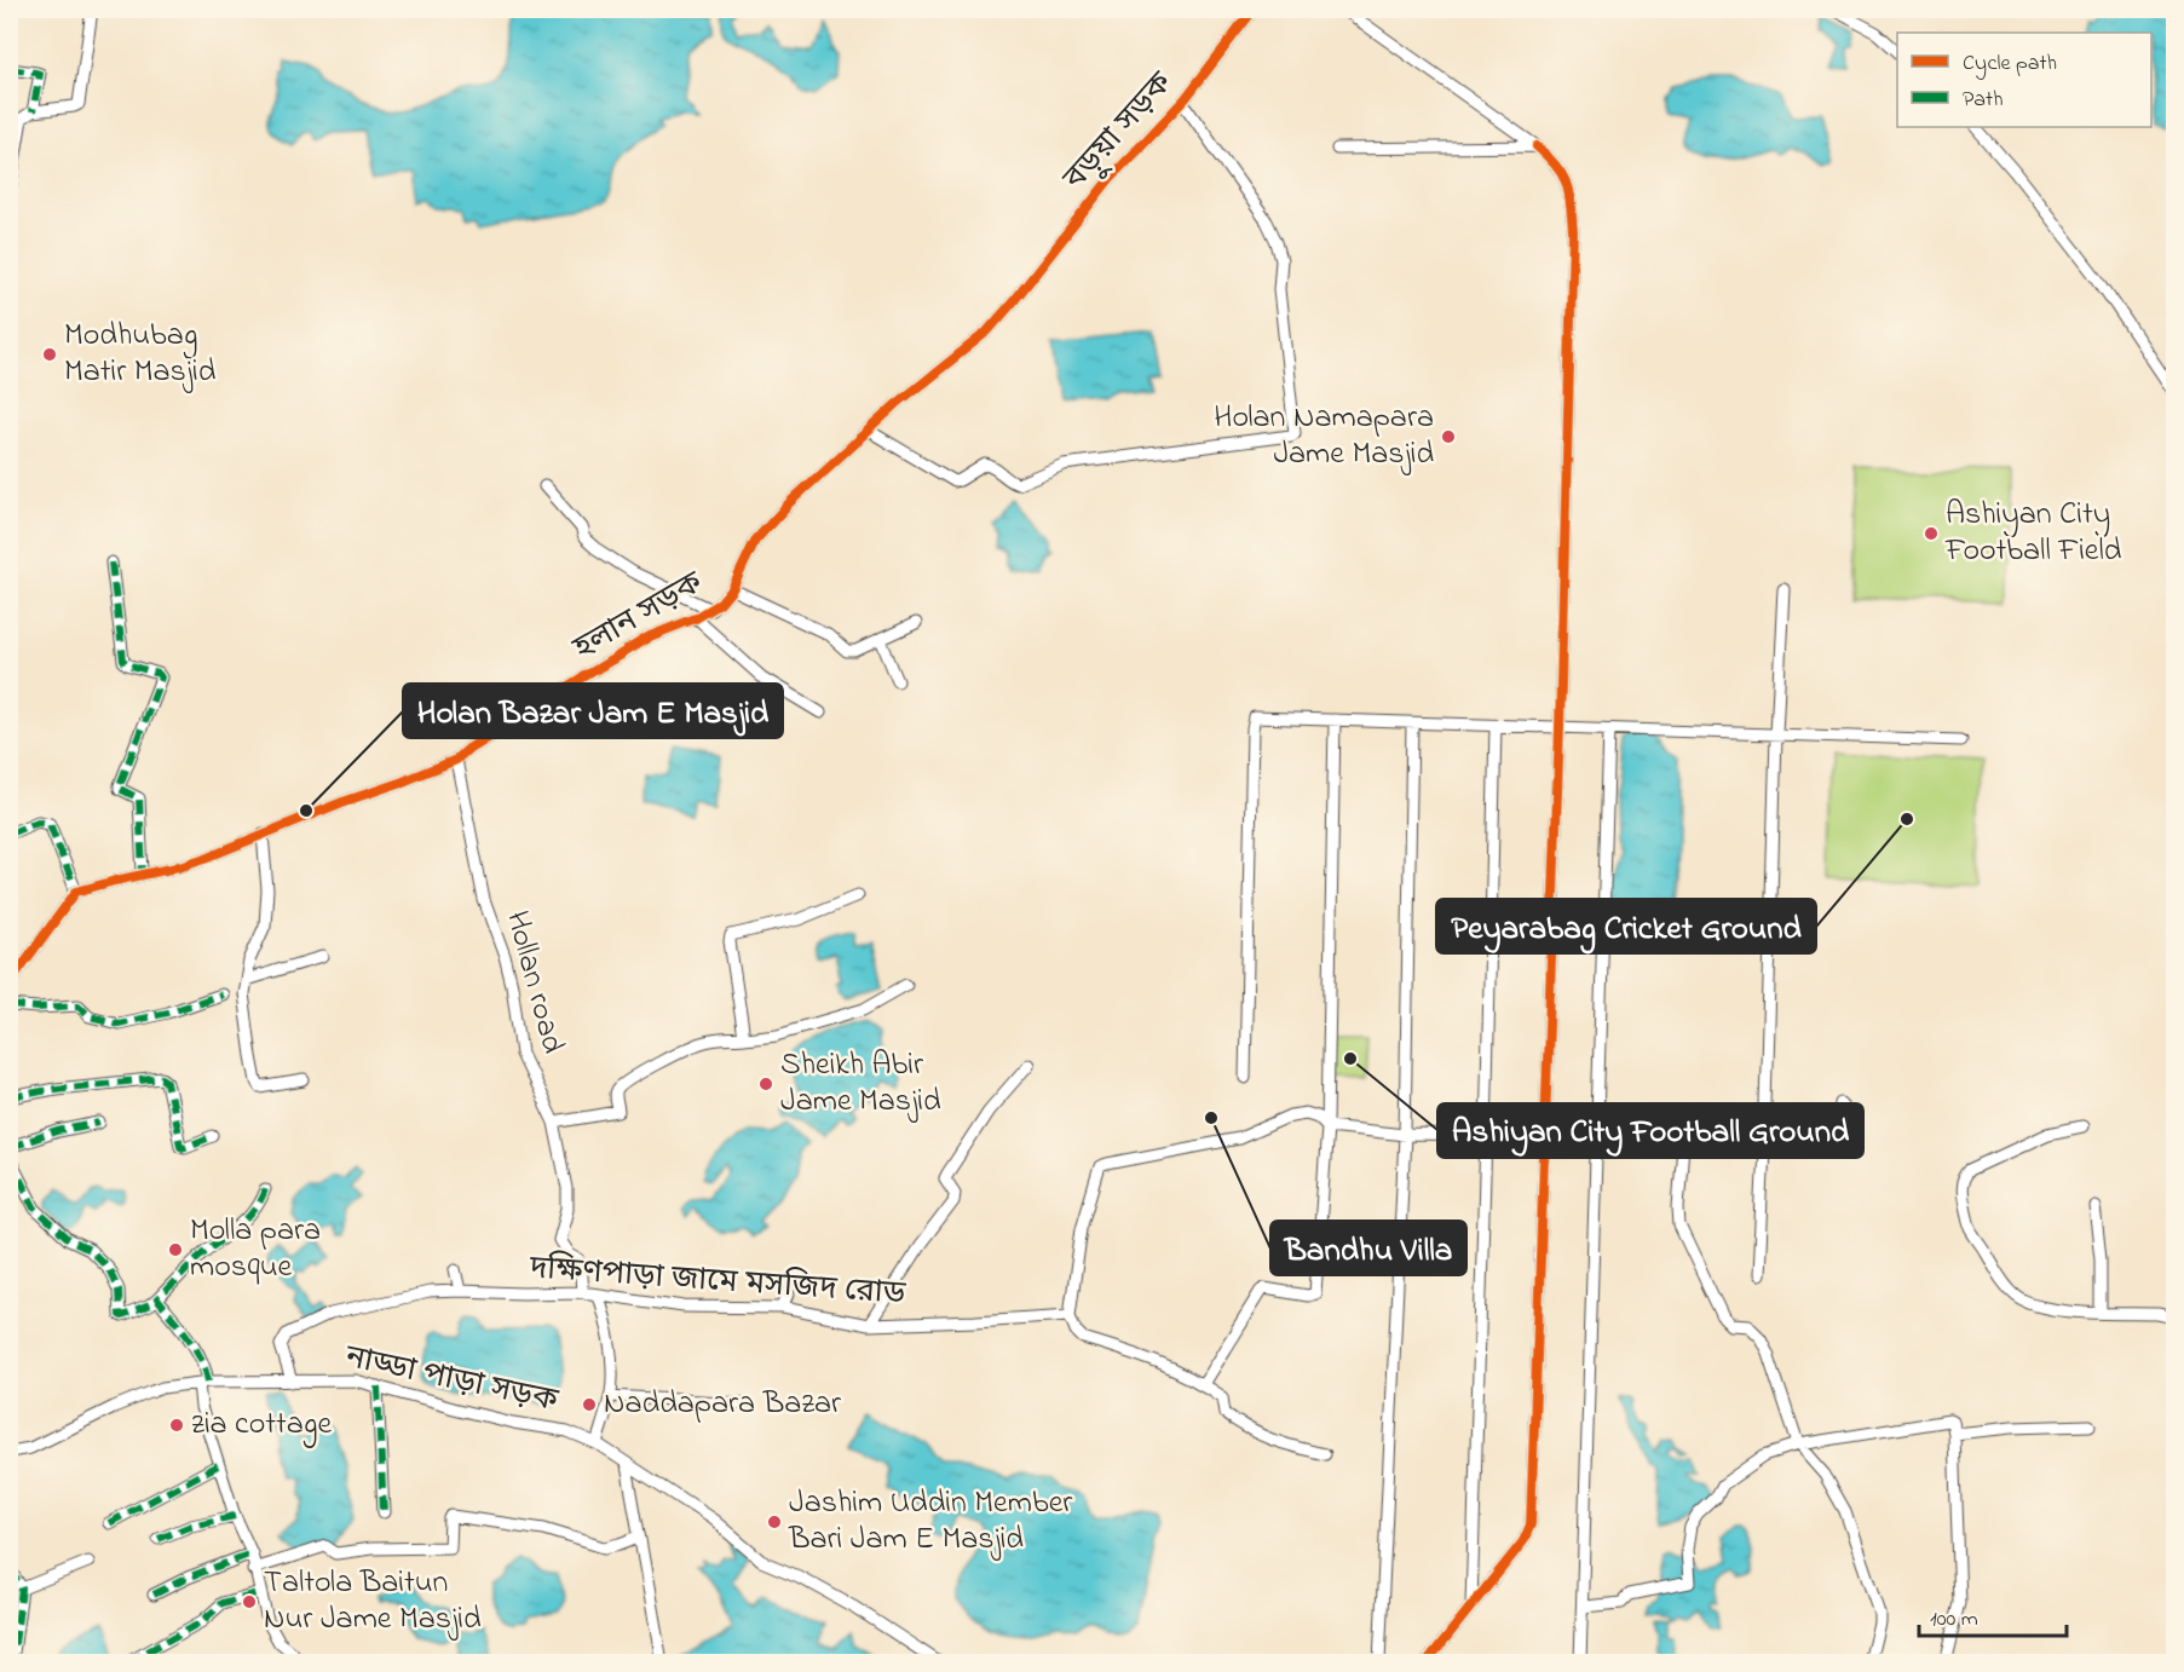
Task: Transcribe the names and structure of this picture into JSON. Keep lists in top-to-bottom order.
{
  "streets": {
    "street": [
      "বড়ুয়া সড়ক",
      "হলান সড়ক",
      "Hollan road",
      "দক্ষিণপাড়া জামে মসজিদ রোড",
      "নাড্ডা পাড়া সড়ক"
    ]
  },
  "crossings": [
    ["বড়ুয়া সড়ক", "হলান সড়ক"],
    ["হলান সড়ক", "Hollan road"],
    ["Hollan road", "দক্ষিণপাড়া জামে মসজিদ রোড"],
    ["দক্ষিণপাড়া জামে মসজিদ রোড", "নাড্ডা পাড়া সড়ক"]
  ],
  "places": [
    "Modhubag Matir Masjid",
    "Holan Namapara Jame Masjid",
    "Ashiyan City Football Field",
    "Holan Bazar Jam E Masjid",
    "Peyarabag Cricket Ground",
    "Ashiyan City Football Ground",
    "Sheikh Abir Jame Masjid",
    "Bandhu Villa",
    "Molla para mosque",
    "Naddapara Bazar",
    "zia cottage",
    "Jashim Uddin Member Bari Jam E Masjid",
    "Taltola Baitun Nur Jame Masjid"
  ],
  "legend": ["Cycle path", "Path"],
  "scale_bar": "100 m"
}
